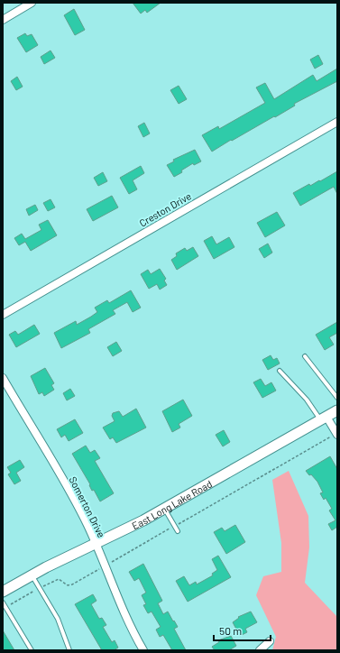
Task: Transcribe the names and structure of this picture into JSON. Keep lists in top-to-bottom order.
{
  "streets": {
    "main road": ["East Long Lake Road"],
    "street": ["Creston Drive", "Somerton Drive"]
  },
  "crossings": [
    ["East Long Lake Road", "Somerton Drive"]
  ],
  "scale_bar": "50 m"
}
